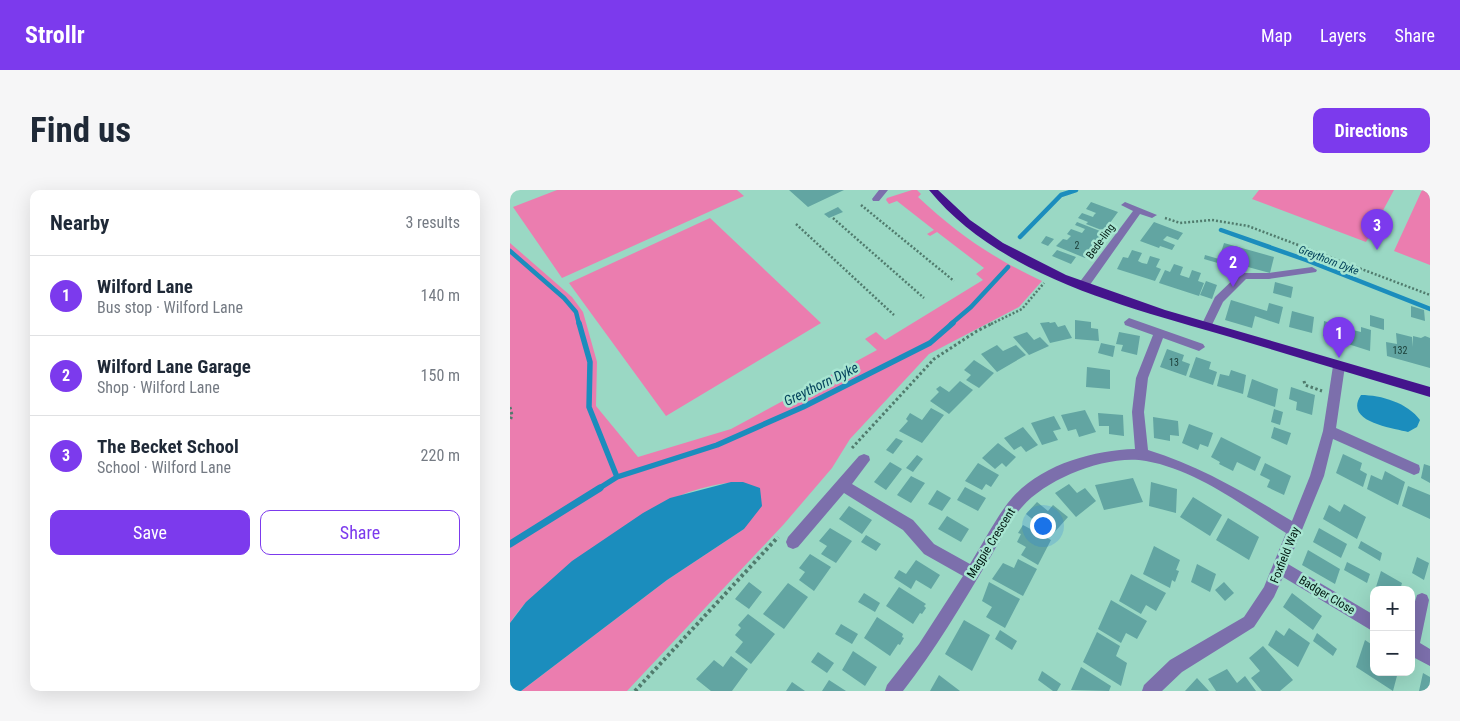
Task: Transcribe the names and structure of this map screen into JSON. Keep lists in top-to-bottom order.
{
  "streets": {
    "street": [
      "Bede-ling",
      "Magpie Crescent",
      "Foxfield Way",
      "Badger Close"
    ]
  },
  "crossings": [
    ["Magpie Crescent", "Foxfield Way"],
    ["Foxfield Way", "Badger Close"]
  ],
  "water": ["Greythorn Dyke"],
  "house_numbers": ["2", "132", "13"],
  "page": {
    "header": "Strollr",
    "nav": ["Map", "Layers", "Share"],
    "buttons": [
      "Directions",
      ["Save", "Share"]
    ],
    "title": "Find us",
    "heading": ["Nearby", "3 results"],
    "pins": ["3", "2", "1"],
    "list": [
      {
        "mark": "1",
        "name": "Wilford Lane",
        "note": "Bus stop · Wilford Lane",
        "value": "140 m"
      },
      {
        "mark": "2",
        "name": "Wilford Lane Garage",
        "note": "Shop · Wilford Lane",
        "value": "150 m"
      },
      {
        "mark": "3",
        "name": "The Becket School",
        "note": "School · Wilford Lane",
        "value": "220 m"
      }
    ],
    "map_buttons": ["+", "−"]
  }
}
